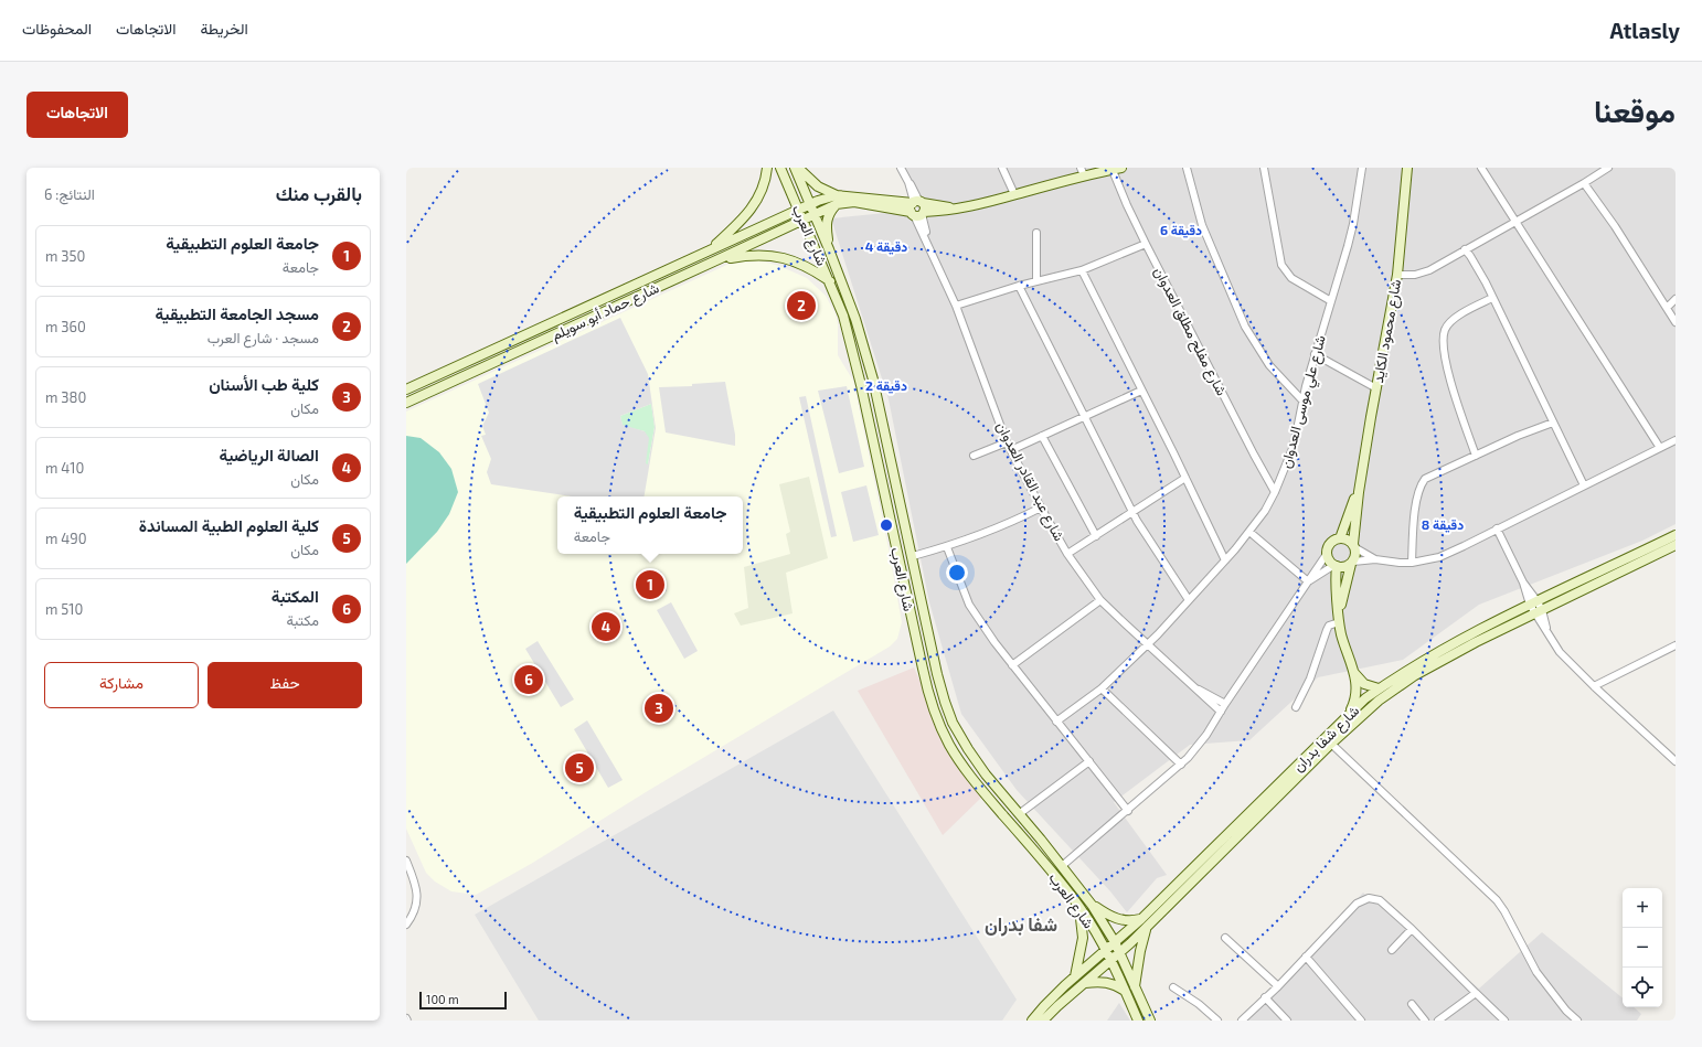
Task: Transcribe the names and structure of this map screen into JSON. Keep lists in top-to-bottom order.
{
  "streets": {
    "main road": [
      "شارع العرب",
      "شارع حماد أبو سويلم",
      "شارع محمود الكايد",
      "شارع شفا بدران"
    ],
    "street": ["شارع مفلح مطلق العدوان", "شارع علي موسى العدوان", "شارع عبد القادر العدوان"]
  },
  "crossings": [
    ["شارع العرب", "شارع حماد أبو سويلم"],
    ["شارع العرب", "شارع شفا بدران"],
    ["شارع مفلح مطلق العدوان", "شارع علي موسى العدوان"],
    ["شارع علي موسى العدوان", "شارع عبد القادر العدوان"]
  ],
  "districts": ["شفا بدران"],
  "scale_bar": "100 m",
  "page": {
    "header": "Atlasly",
    "nav": ["الخريطة", "الاتجاهات", "المحفوظات"],
    "title": "موقعنا",
    "buttons": [
      "الاتجاهات",
      ["حفظ", "مشاركة"]
    ],
    "heading": ["بالقرب منك", "النتائج: 6"],
    "list": [
      {
        "mark": "1",
        "name": "جامعة العلوم التطبيقية",
        "note": "جامعة",
        "value": "350 m"
      },
      {
        "mark": "2",
        "name": "مسجد الجامعة التطبيقية",
        "note": "مسجد · شارع العرب",
        "value": "360 m"
      },
      {
        "mark": "3",
        "name": "كلية طب الأسنان",
        "note": "مكان",
        "value": "380 m"
      },
      {
        "mark": "4",
        "name": "الصالة الرياضية",
        "note": "مكان",
        "value": "410 m"
      },
      {
        "mark": "5",
        "name": "كلية العلوم الطبية المساندة",
        "note": "مكان",
        "value": "490 m"
      },
      {
        "mark": "6",
        "name": "المكتبة",
        "note": "مكتبة",
        "value": "510 m"
      }
    ],
    "pins": [
      "2",
      "1",
      "4",
      "6",
      "3",
      "5"
    ],
    "popup": ["جامعة العلوم التطبيقية", "جامعة"],
    "map_buttons": ["+", "−"],
    "scale": "100 m"
  },
  "rings": [
    "6 دقيقة",
    "4 دقيقة",
    "2 دقيقة",
    "8 دقيقة"
  ]
}
